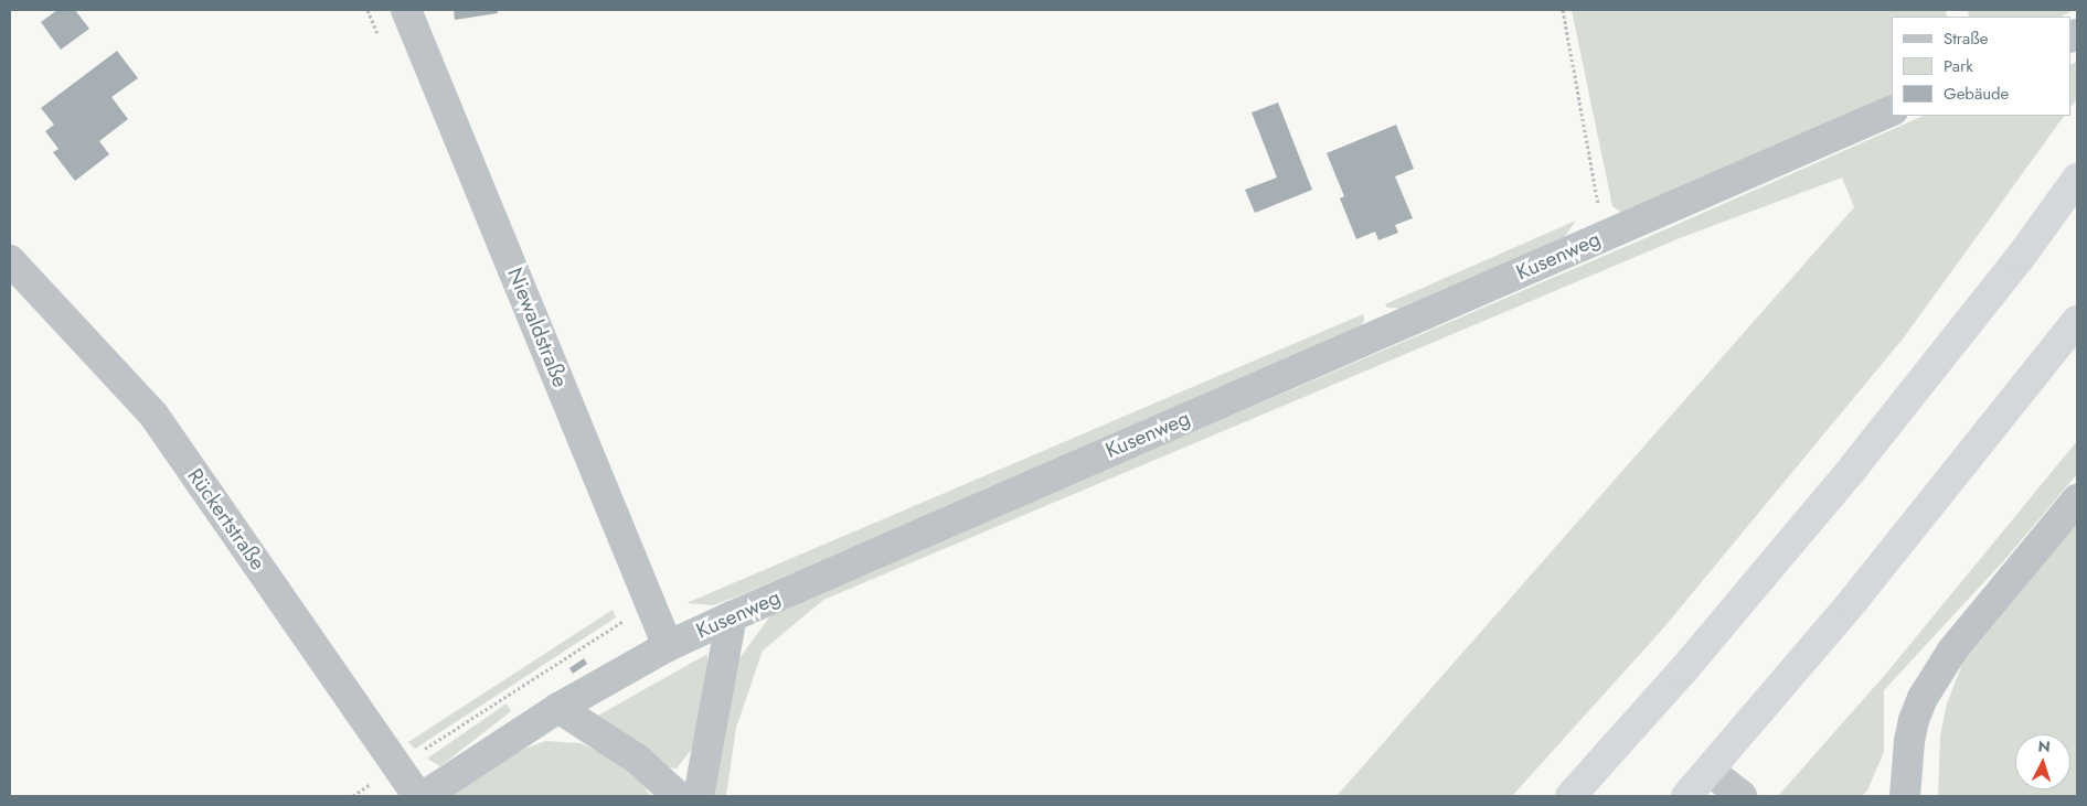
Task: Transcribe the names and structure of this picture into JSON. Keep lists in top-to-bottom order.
{
  "streets": {
    "street": ["Kusenweg", "Niewaldstraße", "Rückertstraße"]
  },
  "crossings": [
    ["Kusenweg", "Niewaldstraße"]
  ],
  "legend": ["Straße", "Park", "Gebäude"],
  "north": "top"
}
